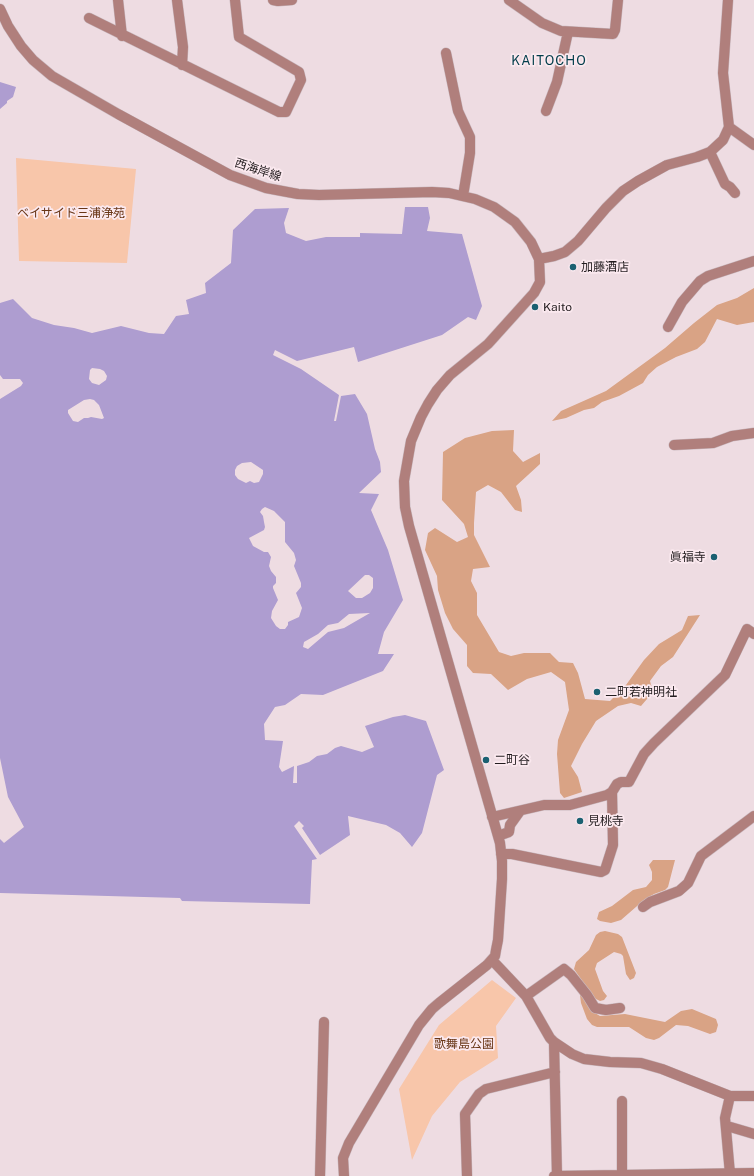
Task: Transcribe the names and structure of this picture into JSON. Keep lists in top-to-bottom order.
{
  "streets": {
    "street": ["西海岸線"]
  },
  "districts": ["KAITOCHO"],
  "parks": ["ベイサイド三浦浄苑", "歌舞島公園"],
  "places": [
    "加藤酒店",
    "Kaito",
    "眞福寺",
    "二町若神明社",
    "二町谷",
    "見桃寺"
  ]
}
